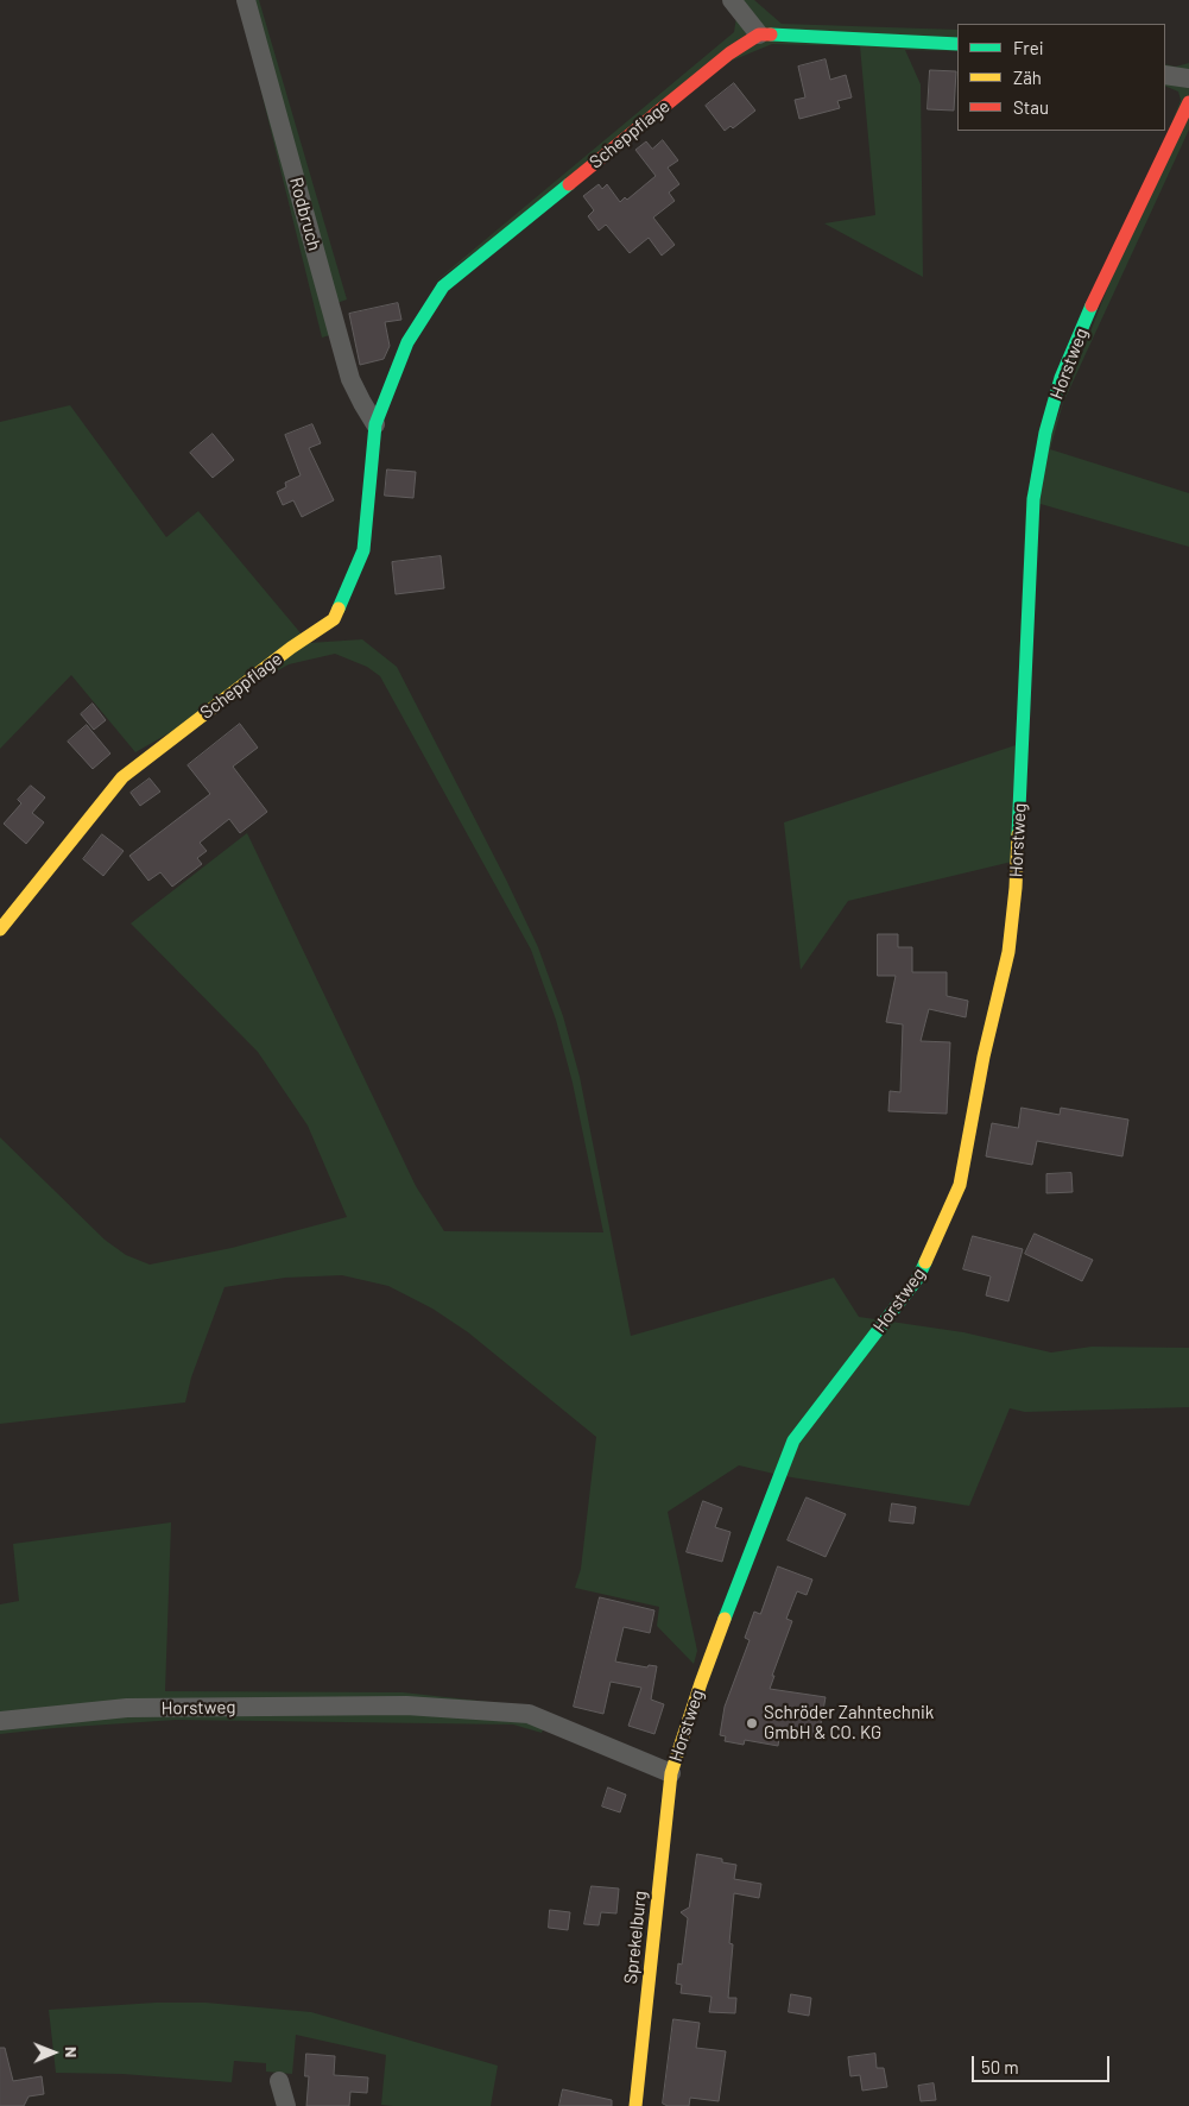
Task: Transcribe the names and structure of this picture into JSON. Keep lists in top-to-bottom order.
{
  "streets": {
    "street": [
      "Scheppflage",
      "Rodbruch",
      "Horstweg",
      "Sprekelburg"
    ]
  },
  "crossings": [
    ["Scheppflage", "Rodbruch"],
    ["Horstweg", "Sprekelburg"]
  ],
  "places": ["Schröder Zahntechnik GmbH & CO. KG"],
  "legend": ["Frei", "Zäh", "Stau"],
  "scale_bar": "50 m",
  "north": "right"
}
